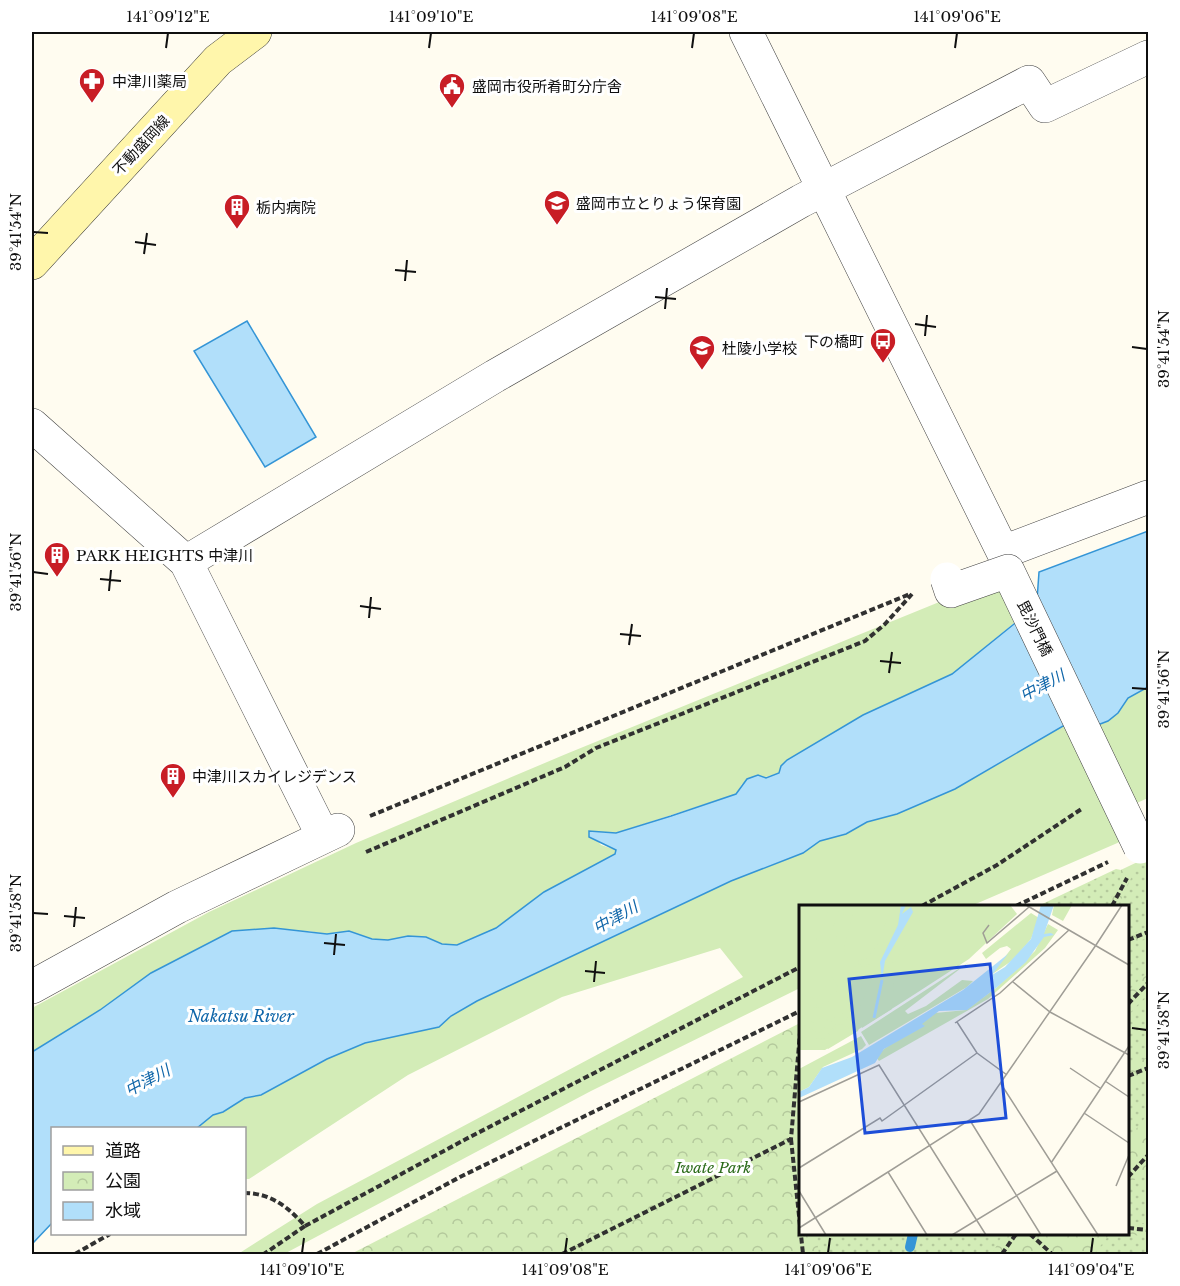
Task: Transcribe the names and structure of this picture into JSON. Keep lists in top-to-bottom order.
{
  "streets": {
    "main road": ["不動盛岡線"],
    "street": ["毘沙門橋"]
  },
  "water": ["中津川", "Nakatsu River"],
  "parks": ["Iwate Park"],
  "places": {
    "pharmacy": ["中津川薬局"],
    "public building": ["盛岡市役所肴町分庁舎"],
    "school or university": ["盛岡市立とりょう保育園", "杜陵小学校"],
    "building": ["栃内病院", "PARK HEIGHTS 中津川", "中津川スカイレジデンス"],
    "bus stop": ["下の橋町"]
  },
  "legend": ["道路", "公園", "水域"],
  "coordinates": [
    "141°09'12\"E",
    "141°09'10\"E",
    "141°09'08\"E",
    "141°09'06\"E",
    "39°41'54\"N",
    "39°41'56\"N",
    "39°41'58\"N",
    "141°09'04\"E"
  ]
}
